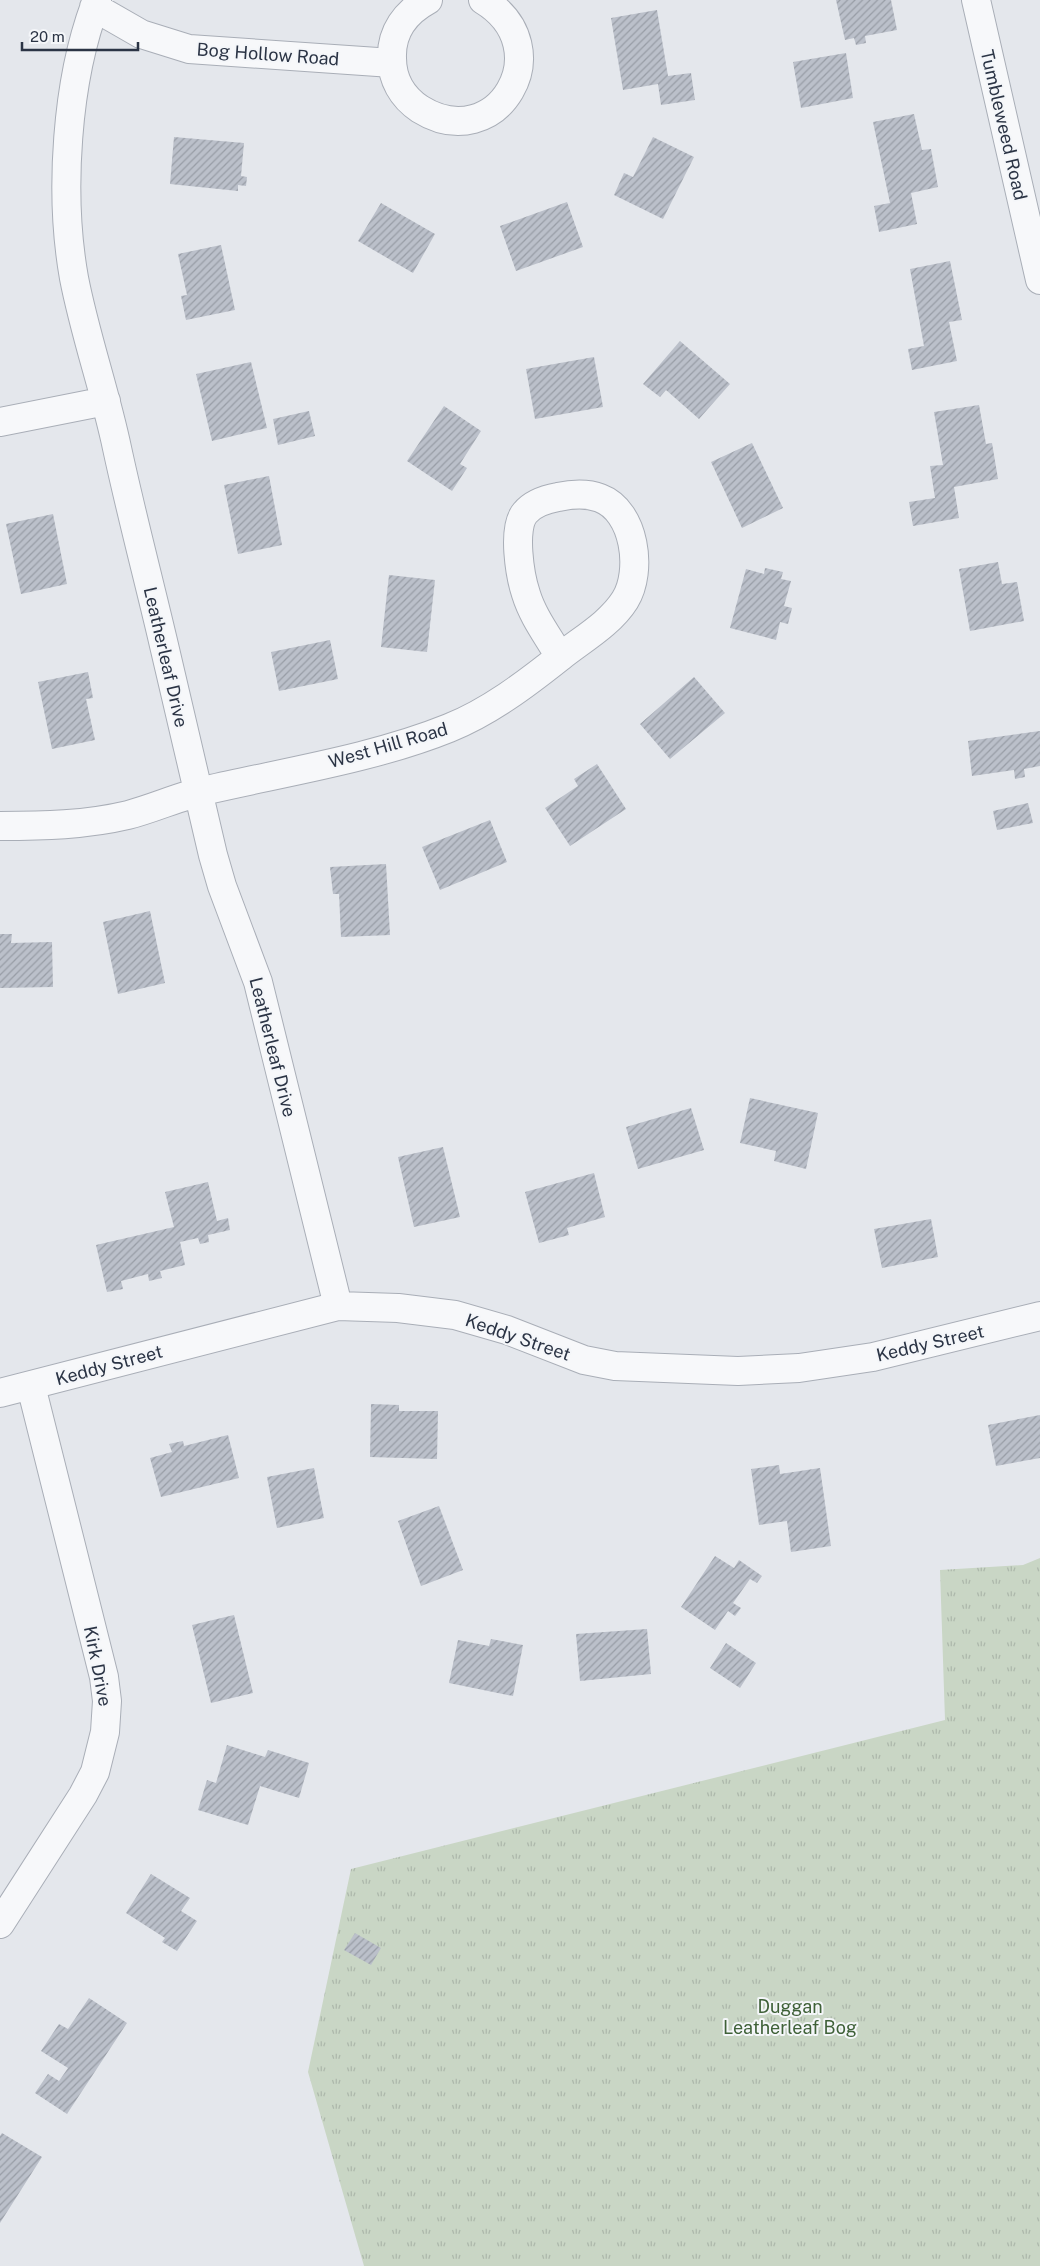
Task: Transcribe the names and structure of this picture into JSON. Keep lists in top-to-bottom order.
{
  "streets": {
    "street": [
      "Bog Hollow Road",
      "Tumbleweed Road",
      "Leatherleaf Drive",
      "West Hill Road",
      "Keddy Street",
      "Kirk Drive"
    ]
  },
  "crossings": [
    ["Bog Hollow Road", "Leatherleaf Drive"],
    ["Leatherleaf Drive", "West Hill Road"],
    ["Leatherleaf Drive", "Keddy Street"],
    ["Keddy Street", "Kirk Drive"]
  ],
  "parks": ["Duggan Leatherleaf Bog"],
  "scale_bar": "20 m"
}
